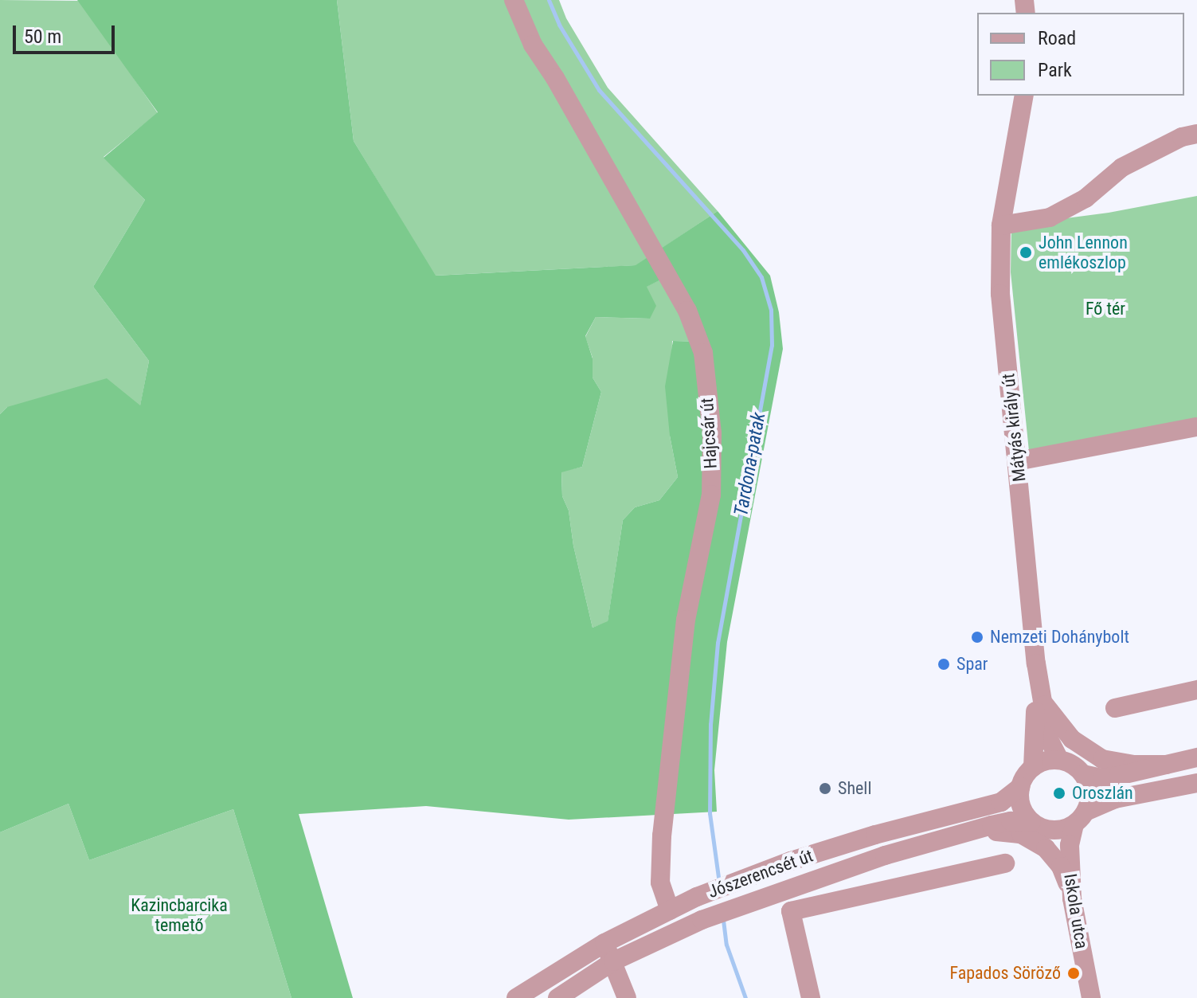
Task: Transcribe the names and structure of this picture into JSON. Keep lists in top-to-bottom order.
{
  "streets": {
    "street": [
      "Mátyás király út",
      "Hajcsár út",
      "Jószerencsét út",
      "Iskola utca"
    ]
  },
  "crossings": [
    ["Mátyás király út", "Jószerencsét út"],
    ["Mátyás király út", "Iskola utca"],
    ["Hajcsár út", "Jószerencsét út"],
    ["Jószerencsét út", "Iskola utca"]
  ],
  "water": ["Tardona-patak"],
  "parks": ["Fő tér", "Kazincbarcika temető"],
  "places": [
    "John Lennon emlékoszlop",
    "Nemzeti Dohánybolt",
    "Spar",
    "Shell",
    "Oroszlán",
    "Fapados Söröző"
  ],
  "legend": ["Road", "Park"],
  "scale_bar": "50 m"
}
